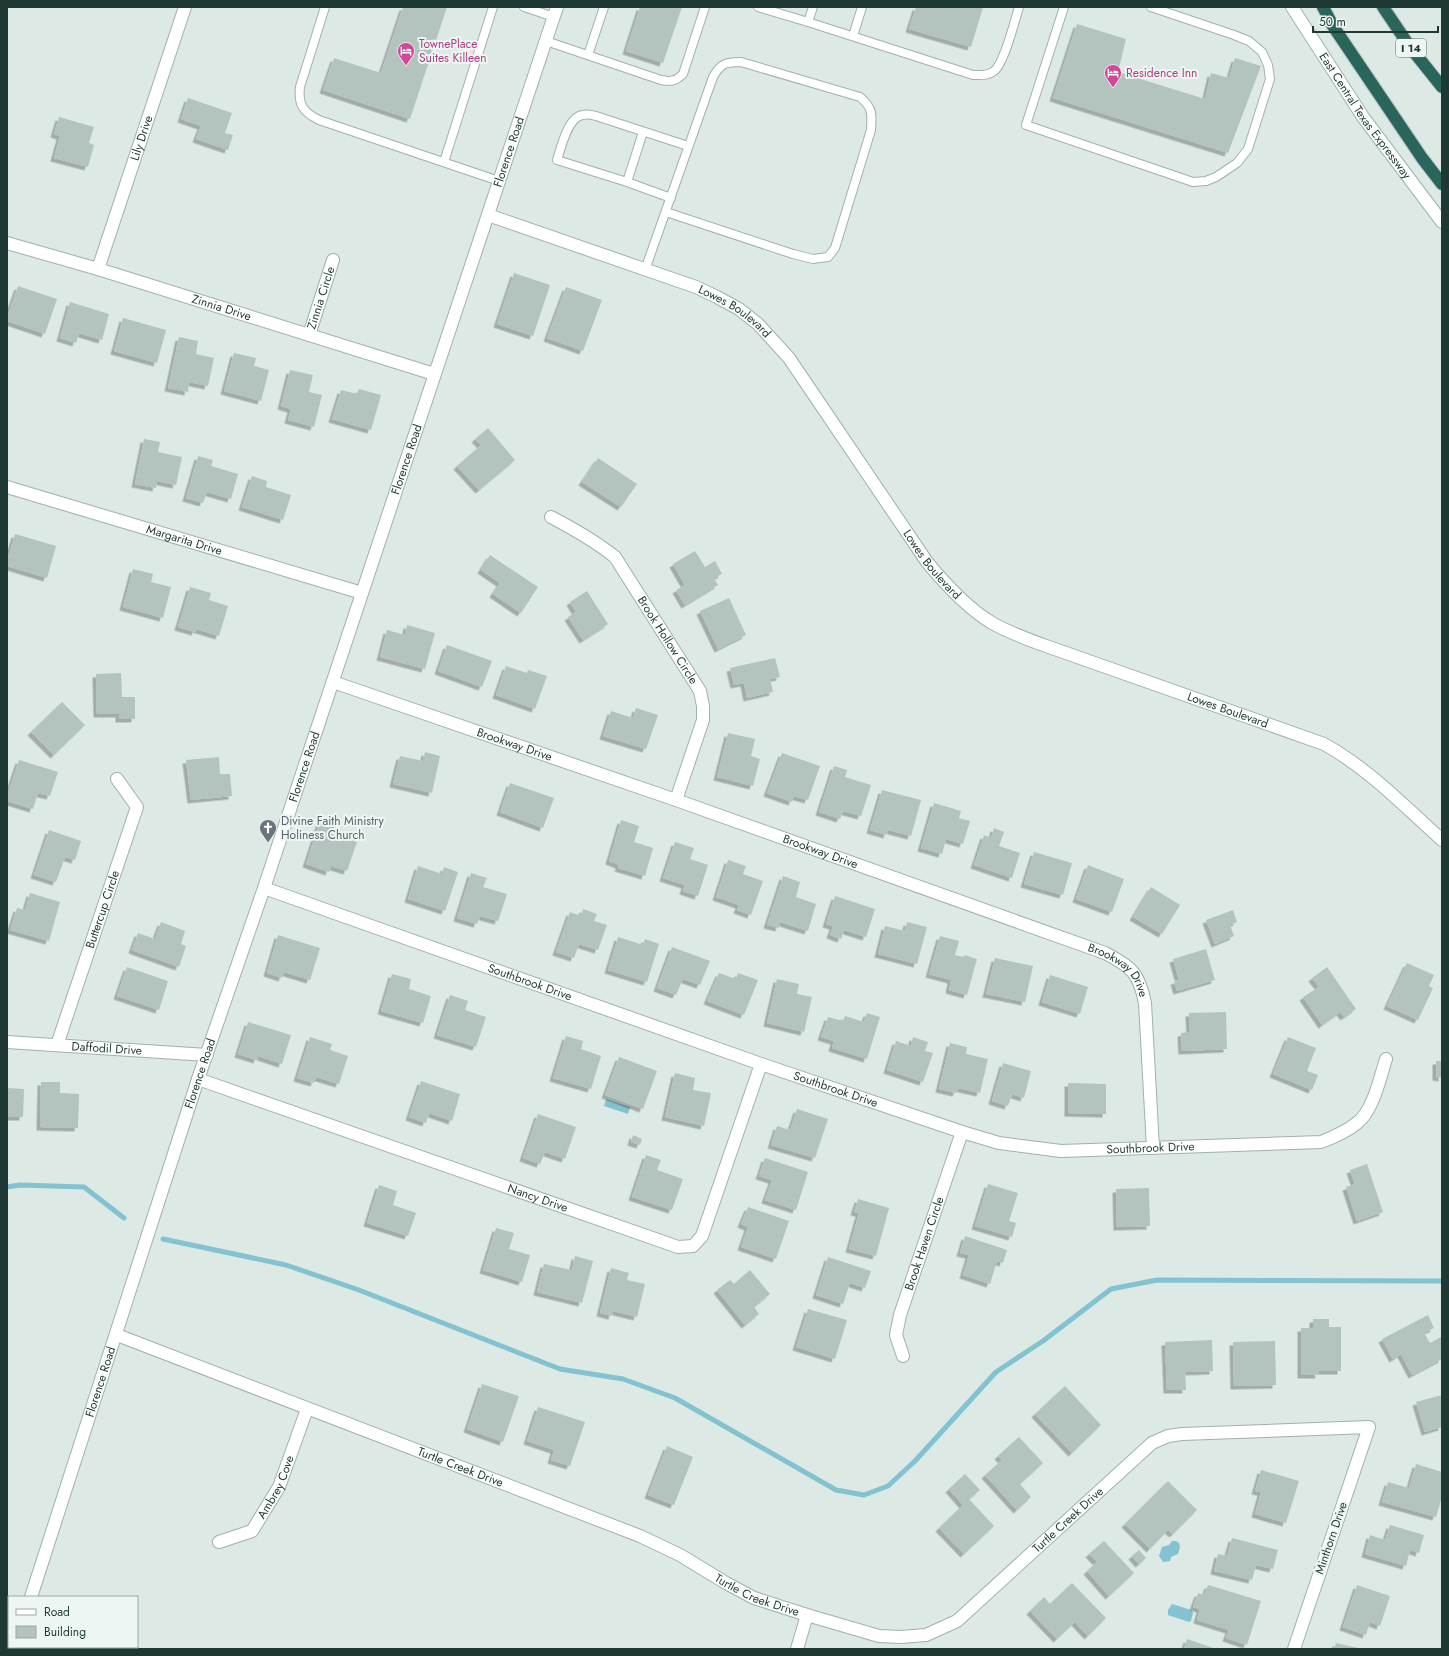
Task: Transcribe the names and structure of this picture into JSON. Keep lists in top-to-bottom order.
{
  "streets": {
    "highway": ["I 14"],
    "street": [
      "East Central Texas Expressway",
      "Lily Drive",
      "Florence Road",
      "Zinnia Circle",
      "Zinnia Drive",
      "Lowes Boulevard",
      "Margarita Drive",
      "Brook Hollow Circle",
      "Brookway Drive",
      "Buttercup Circle",
      "Southbrook Drive",
      "Daffodil Drive",
      "Nancy Drive",
      "Brook Haven Circle",
      "Turtle Creek Drive",
      "Ambrey Cove",
      "Minthorn Drive"
    ]
  },
  "crossings": [
    ["Lily Drive", "Zinnia Drive"],
    ["Florence Road", "Zinnia Drive"],
    ["Florence Road", "Lowes Boulevard"],
    ["Florence Road", "Margarita Drive"],
    ["Florence Road", "Brookway Drive"],
    ["Florence Road", "Southbrook Drive"],
    ["Florence Road", "Daffodil Drive"],
    ["Florence Road", "Nancy Drive"],
    ["Florence Road", "Turtle Creek Drive"],
    ["Zinnia Circle", "Zinnia Drive"],
    ["Brook Hollow Circle", "Brookway Drive"],
    ["Brookway Drive", "Southbrook Drive"],
    ["Buttercup Circle", "Daffodil Drive"],
    ["Southbrook Drive", "Nancy Drive"],
    ["Southbrook Drive", "Brook Haven Circle"],
    ["Turtle Creek Drive", "Ambrey Cove"],
    ["Turtle Creek Drive", "Minthorn Drive"]
  ],
  "places": {
    "hotel": ["TownePlace Suites Killeen", "Residence Inn"],
    "church": ["Divine Faith Ministry Holiness Church"]
  },
  "legend": ["Road", "Building"],
  "scale_bar": "50 m"
}
